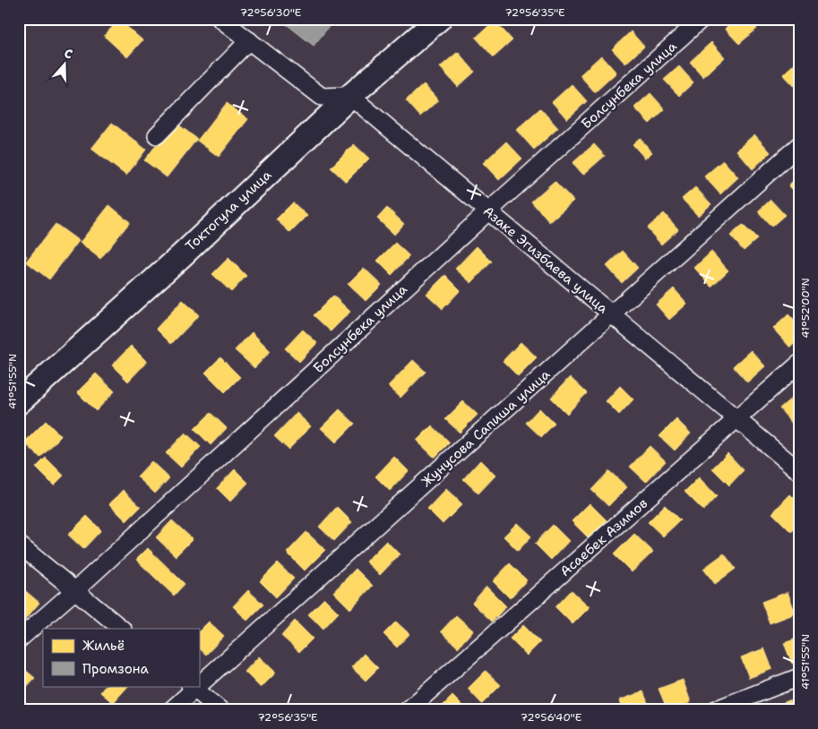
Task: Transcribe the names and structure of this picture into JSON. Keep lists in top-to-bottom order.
{
  "streets": {
    "street": [
      "Болсунбека улица",
      "Токтогула улица",
      "Азаке Эгизбаева улица",
      "Жунусова Сапиша улица",
      "Асаебек Азимов"
    ]
  },
  "crossings": [
    ["Болсунбека улица", "Азаке Эгизбаева улица"],
    ["Токтогула улица", "Азаке Эгизбаева улица"],
    ["Азаке Эгизбаева улица", "Жунусова Сапиша улица"],
    ["Азаке Эгизбаева улица", "Асаебек Азимов"]
  ],
  "legend": ["Жильё", "Промзона"],
  "north": "top",
  "coordinates": [
    "72°56'30\"E",
    "72°56'35\"E",
    "41°52'00\"N",
    "41°51'55\"N",
    "72°56'40\"E"
  ]
}
